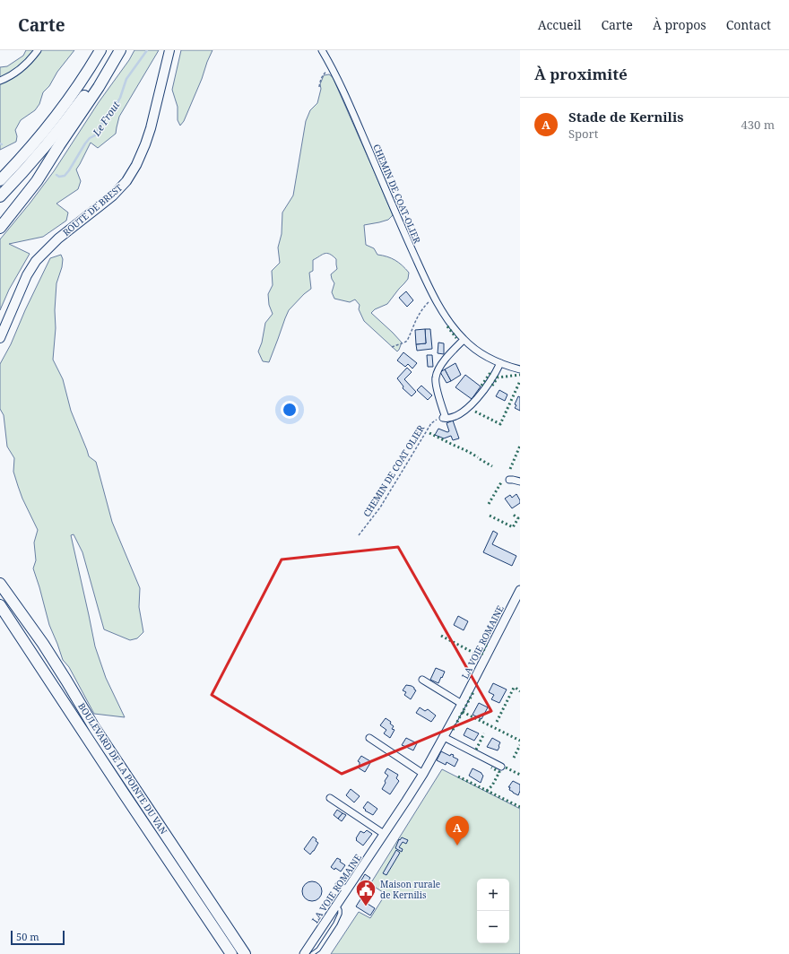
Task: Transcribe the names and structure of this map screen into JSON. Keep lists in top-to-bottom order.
{
  "streets": {
    "highway": ["BOULEVARD DE LA POINTE DU VAN"],
    "main road": ["ROUTE DE BREST"],
    "street": ["CHEMIN DE COAT-OLIER", "LA VOIE ROMAINE"],
    "path": ["CHEMIN DE COAT OLIER"]
  },
  "water": ["Le Frout"],
  "places": {
    "public building": ["Maison rurale de Kernilis"]
  },
  "scale_bar": "50 m",
  "page": {
    "header": "Carte",
    "nav": [
      "Accueil",
      "Carte",
      "À propos",
      "Contact"
    ],
    "heading": "À proximité",
    "list": [
      {
        "mark": "A",
        "name": "Stade de Kernilis",
        "note": "Sport",
        "value": "430 m"
      }
    ],
    "pins": "A",
    "map_buttons": ["+", "−"],
    "scale": "50 m"
  }
}
